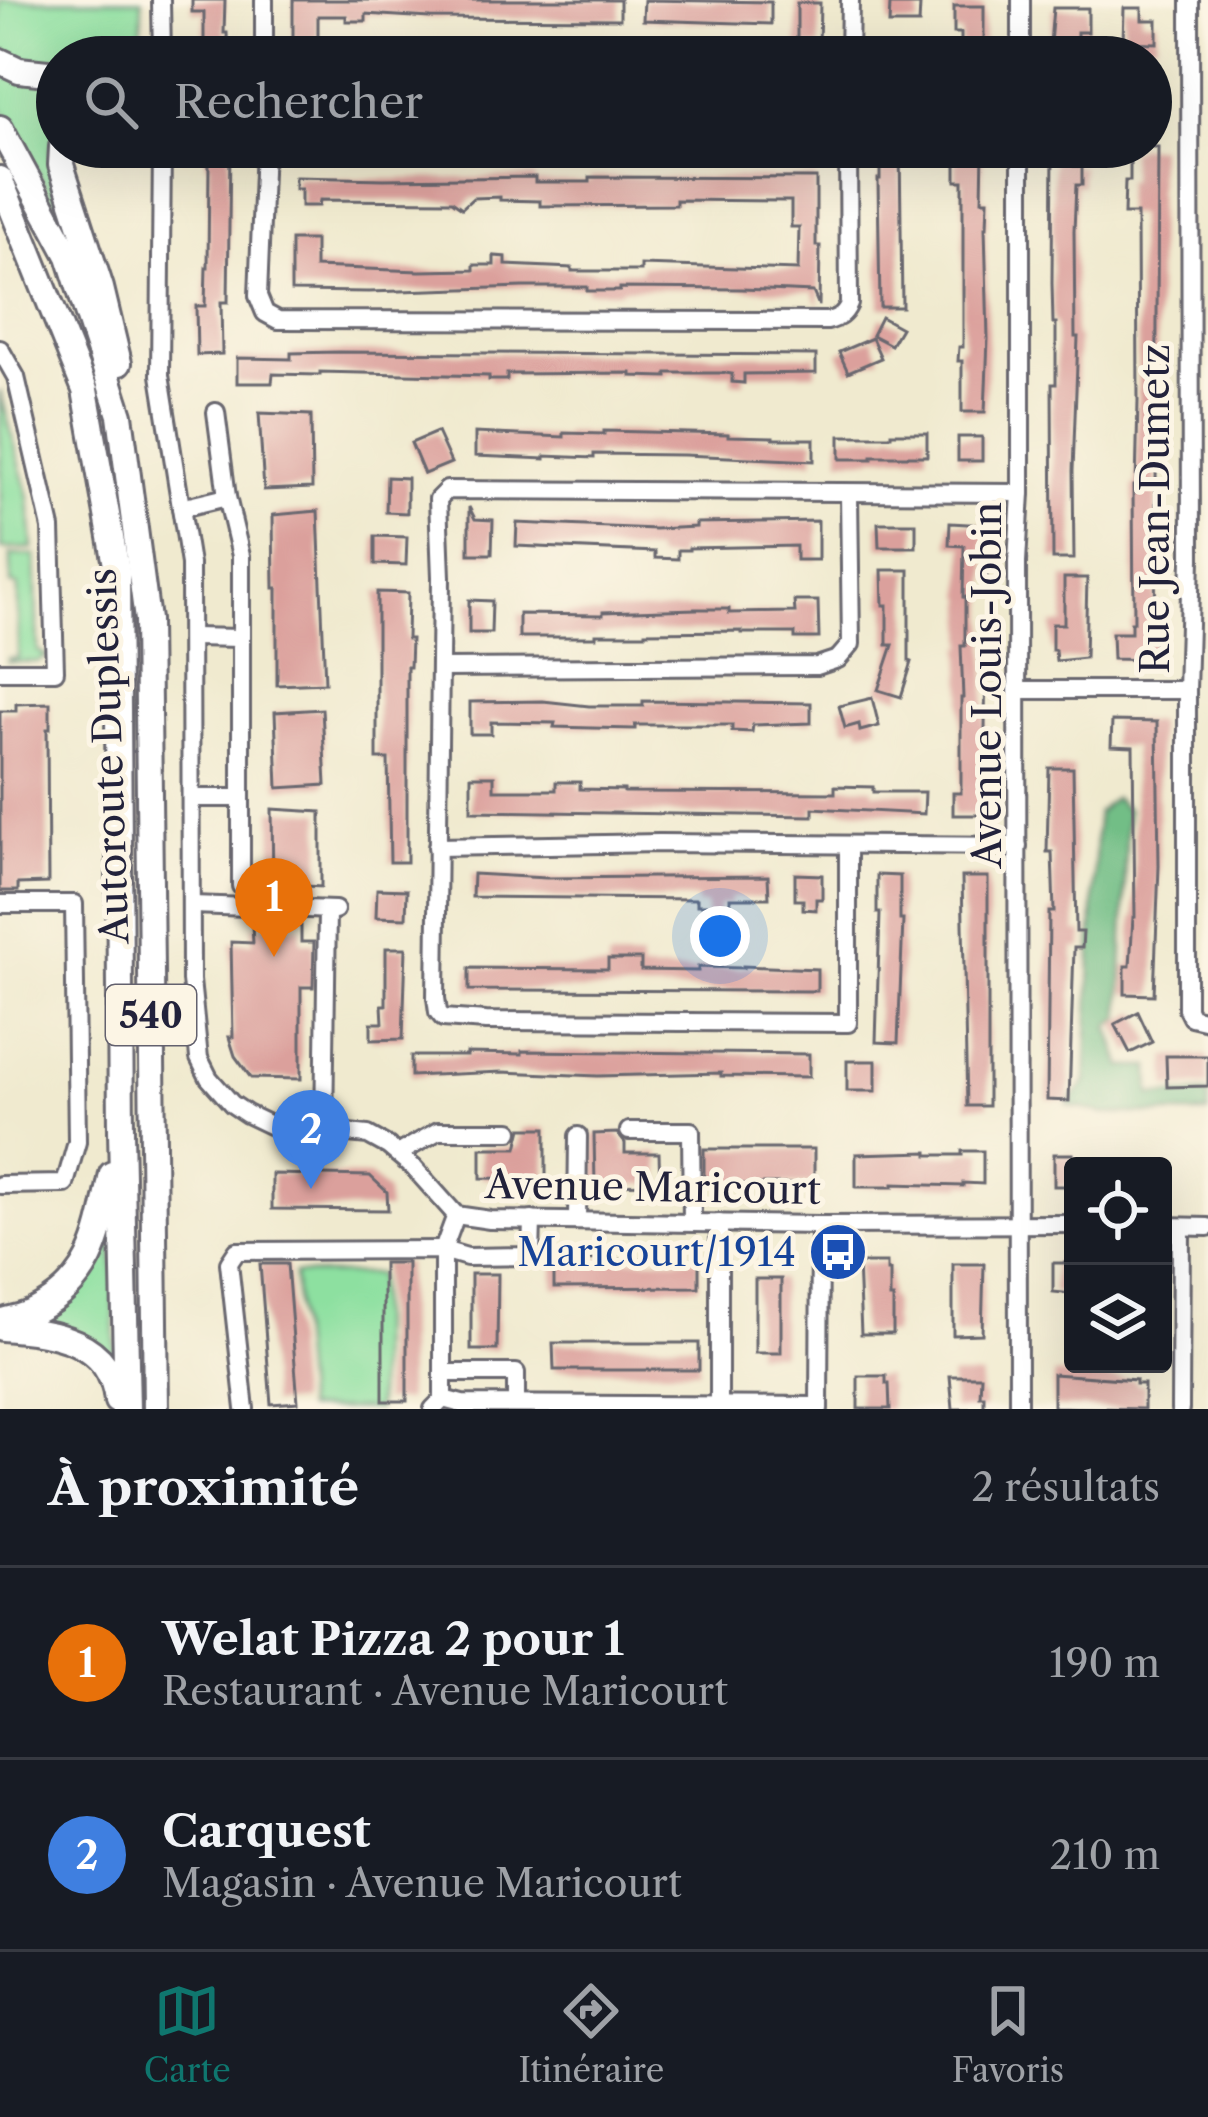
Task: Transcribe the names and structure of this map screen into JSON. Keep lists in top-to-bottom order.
{
  "streets": {
    "highway": ["Autoroute Duplessis", "540"],
    "street": ["Rue Jean-Dumetz", "Avenue Louis-Jobin", "Avenue Maricourt"]
  },
  "crossings": [
    ["Avenue Louis-Jobin", "Avenue Maricourt"]
  ],
  "places": {
    "bus stop": ["Maricourt/1914"]
  },
  "page": {
    "search": "Rechercher",
    "pins": ["1", "2"],
    "heading": ["À proximité", "2 résultats"],
    "list": [
      {
        "mark": "1",
        "name": "Welat Pizza 2 pour 1",
        "note": "Restaurant · Avenue Maricourt",
        "value": "190 m"
      },
      {
        "mark": "2",
        "name": "Carquest",
        "note": "Magasin · Avenue Maricourt",
        "value": "210 m"
      }
    ],
    "nav": ["Carte", "Itinéraire", "Favoris"]
  }
}
